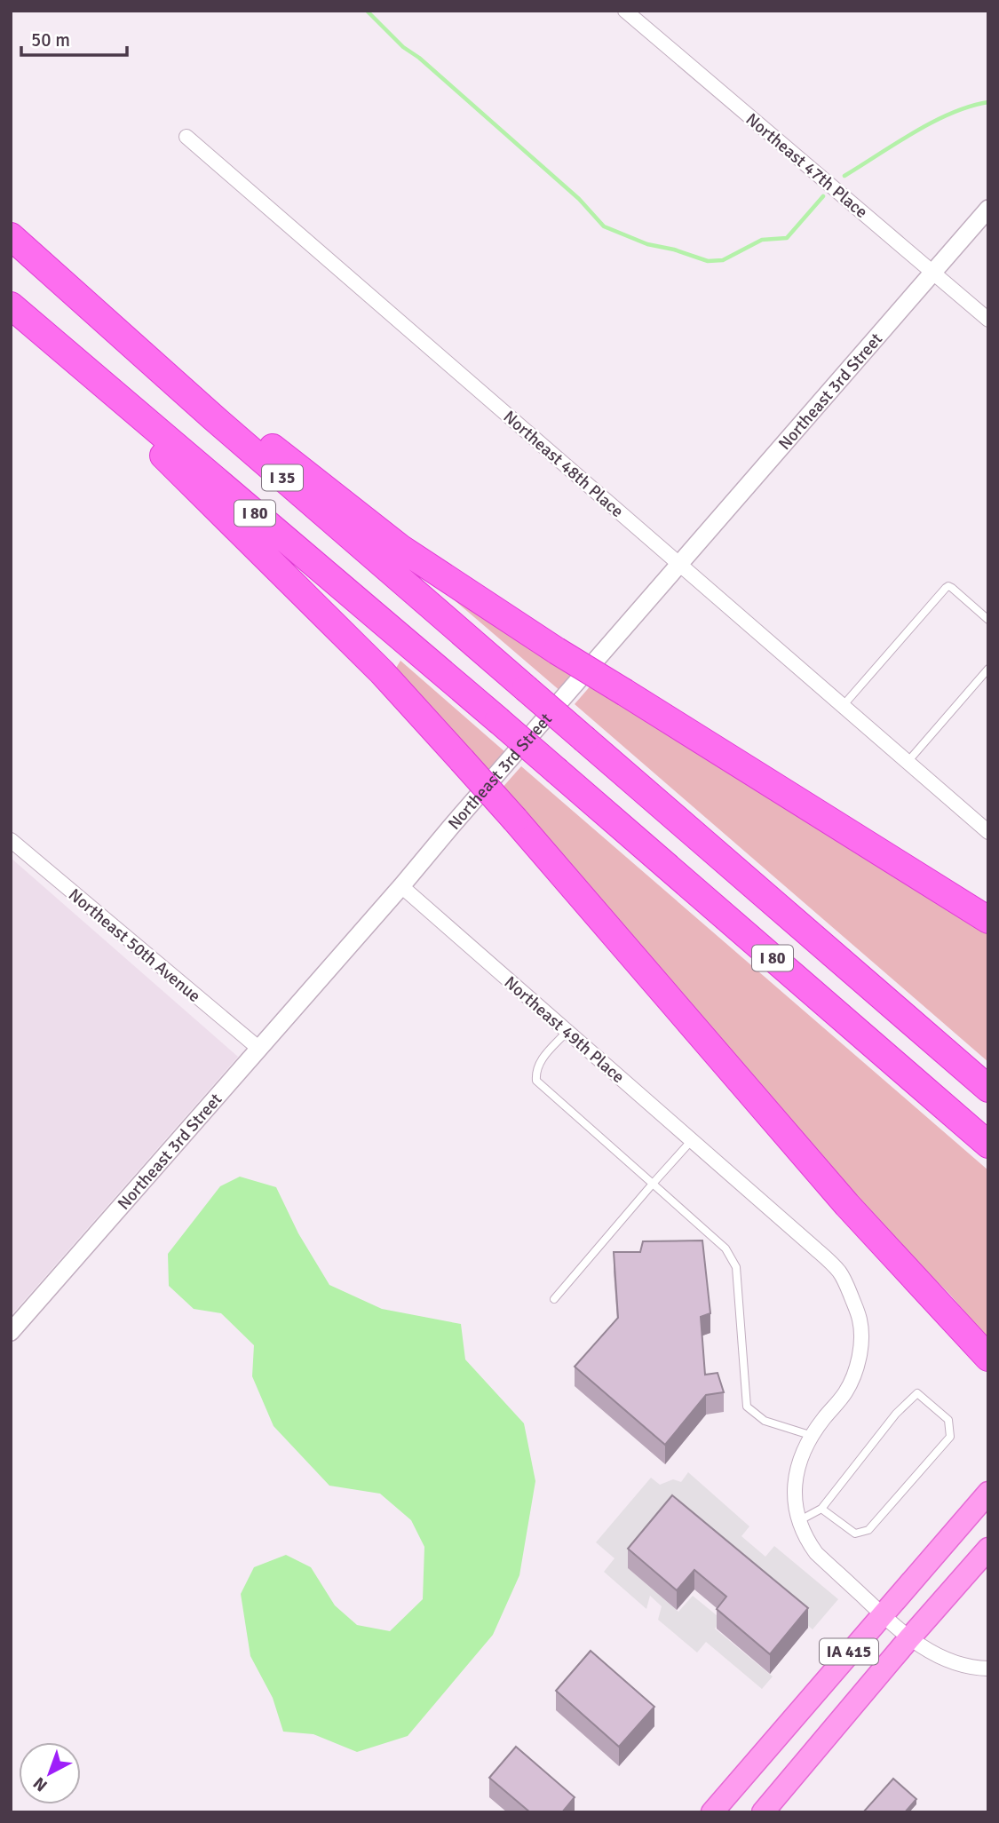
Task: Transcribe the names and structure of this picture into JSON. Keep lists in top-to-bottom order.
{
  "streets": {
    "highway": ["I 35", "I 80"],
    "main road": ["IA 415"],
    "street": [
      "Northeast 47th Place",
      "Northeast 3rd Street",
      "Northeast 48th Place",
      "Northeast 50th Avenue",
      "Northeast 49th Place"
    ]
  },
  "crossings": [
    ["Northeast 47th Place", "Northeast 3rd Street"],
    ["Northeast 3rd Street", "Northeast 48th Place"],
    ["Northeast 3rd Street", "Northeast 50th Avenue"],
    ["Northeast 3rd Street", "Northeast 49th Place"],
    ["I 35", "I 80"]
  ],
  "scale_bar": "50 m",
  "north": "bottom left"
}
